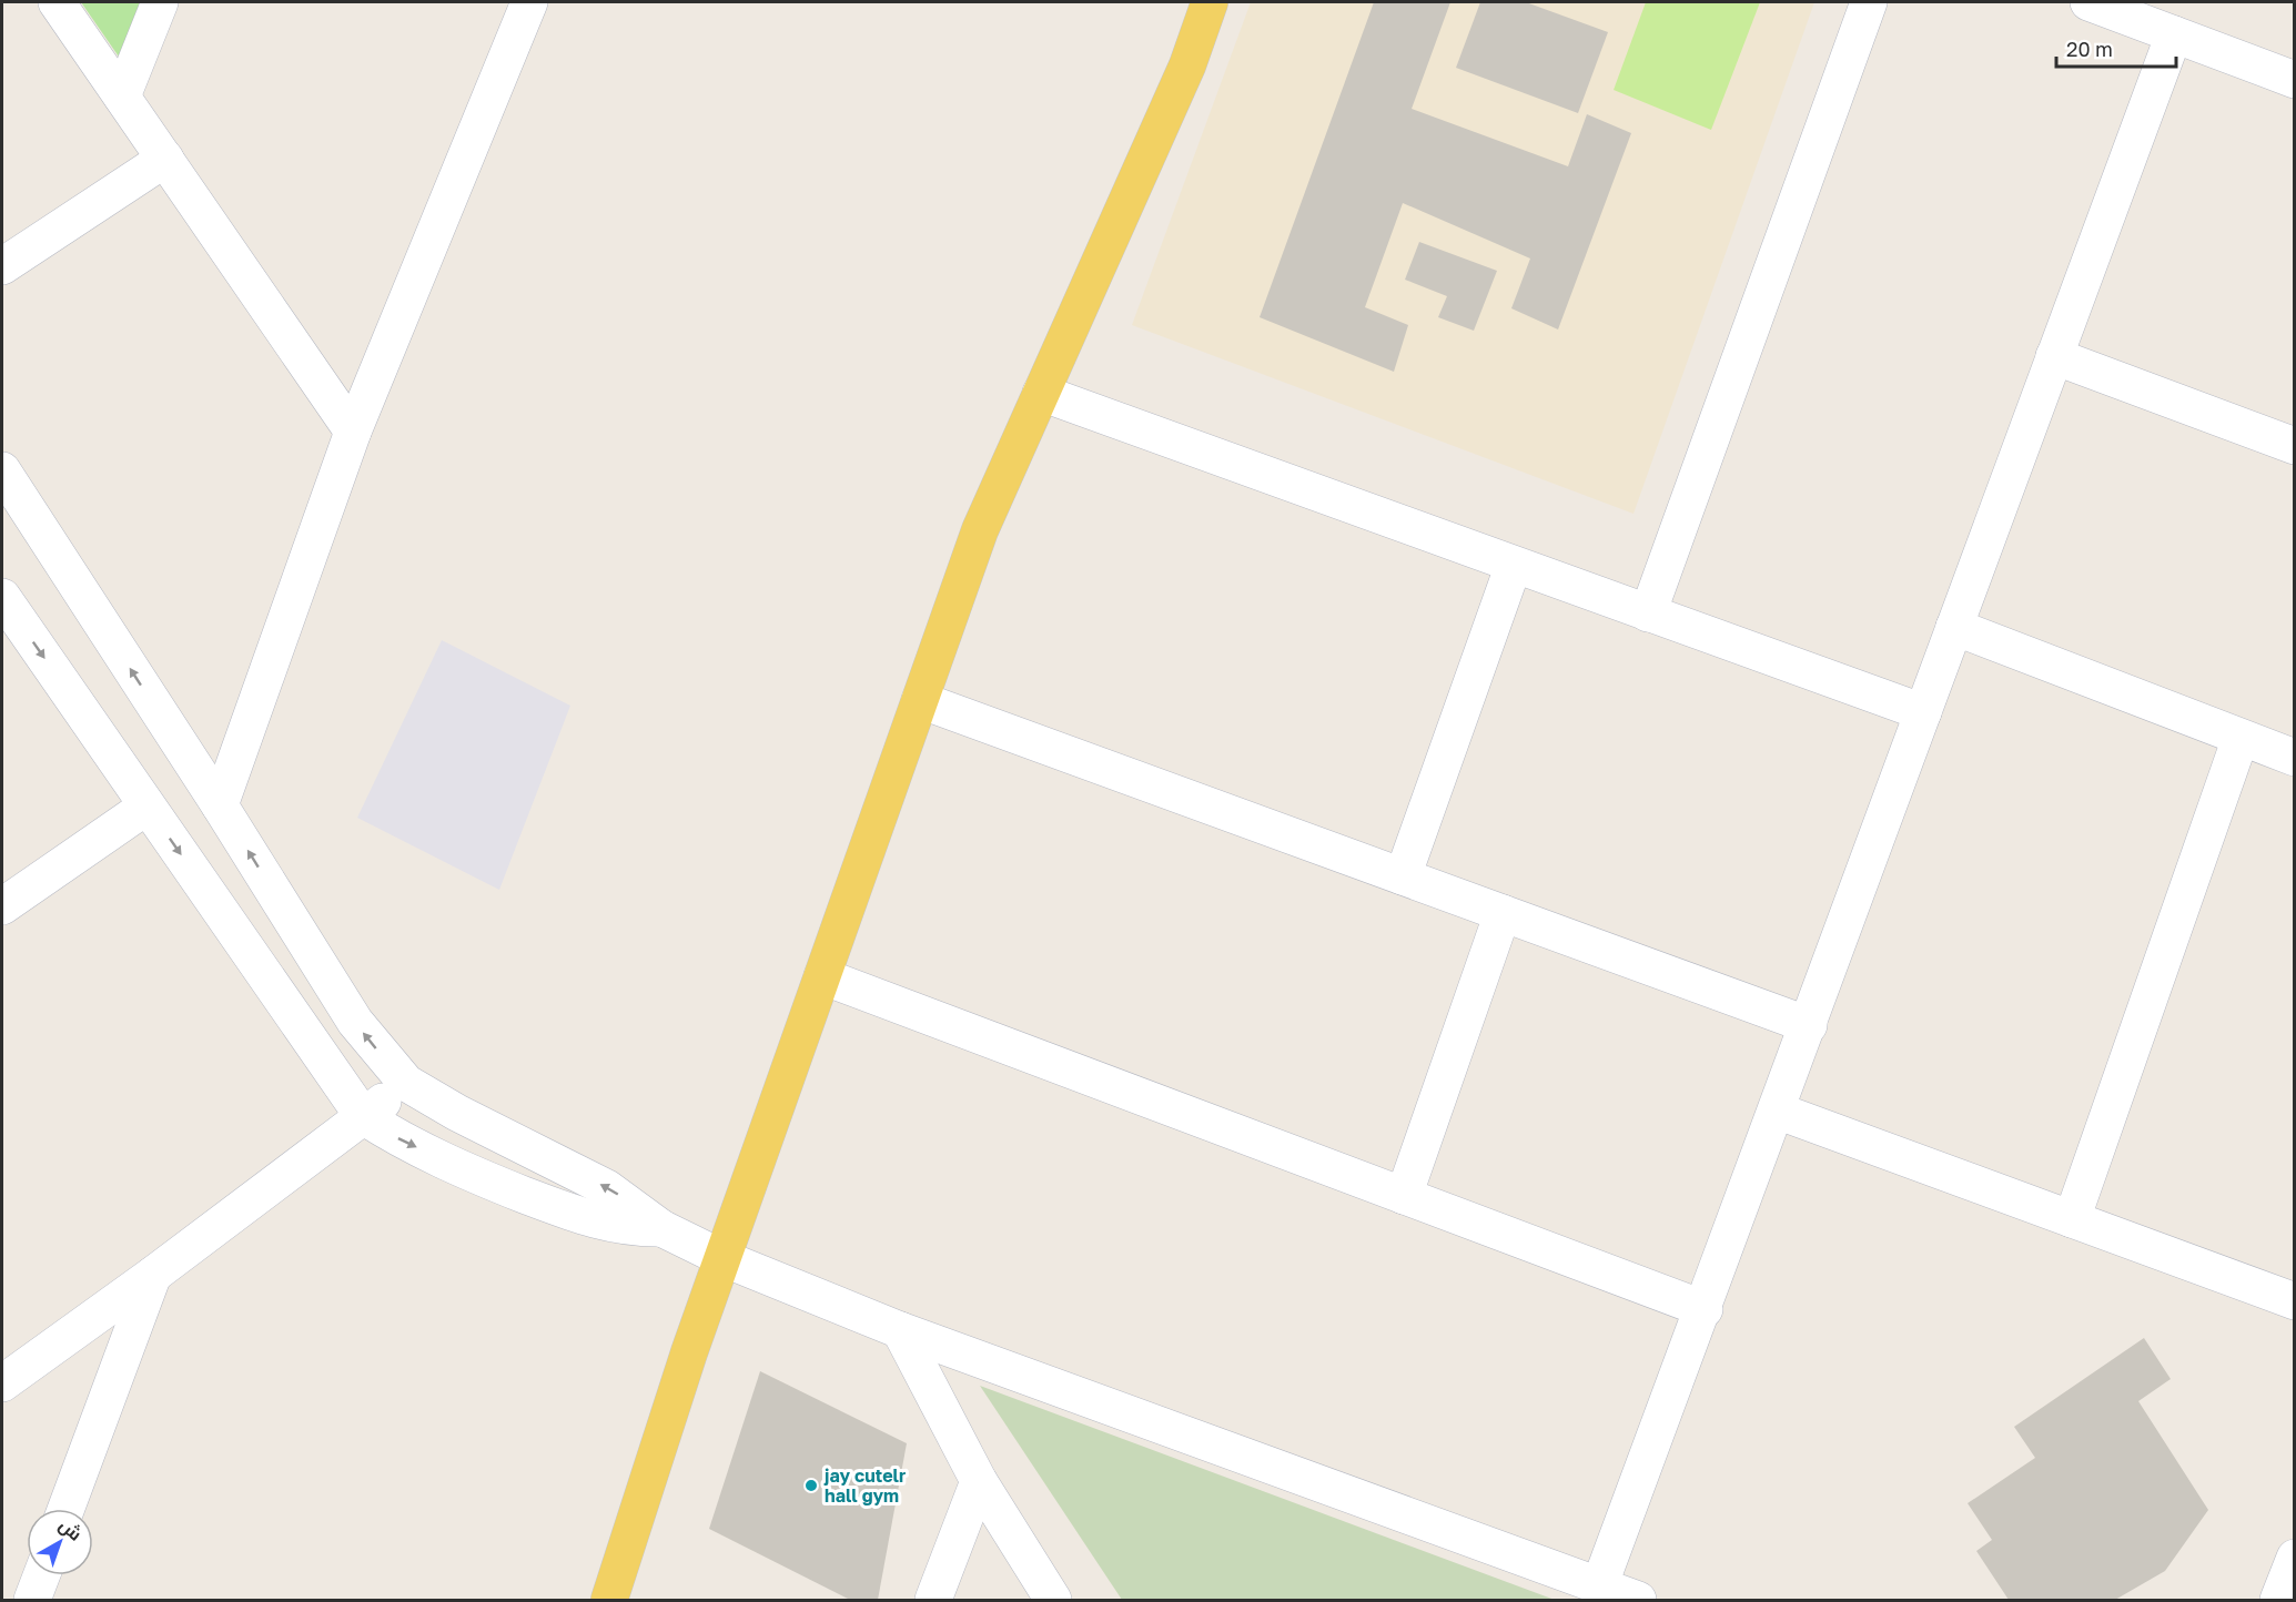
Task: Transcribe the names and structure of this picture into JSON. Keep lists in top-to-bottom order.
{
  "places": ["jay cutelr hall gym"],
  "scale_bar": "20 m",
  "north": "top right"
}
